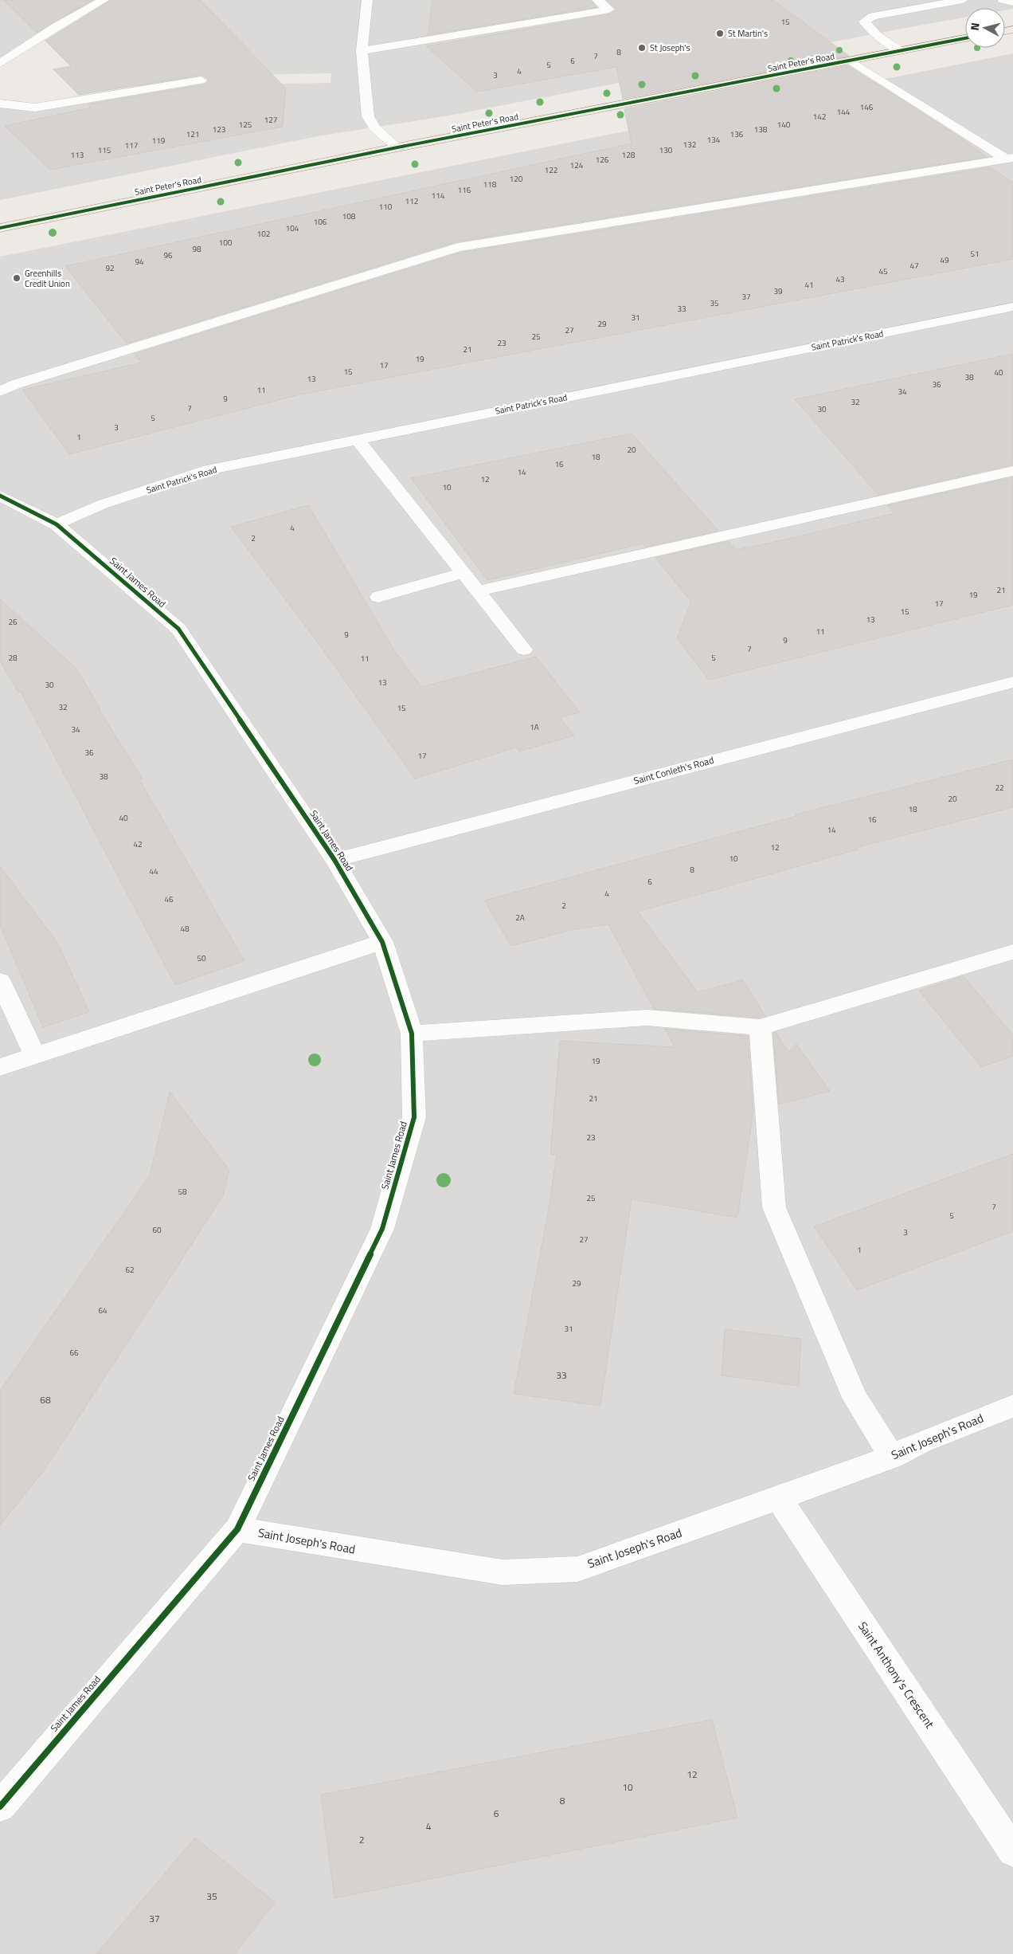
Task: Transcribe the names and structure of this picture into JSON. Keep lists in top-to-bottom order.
{
  "streets": {
    "main road": ["Saint Peter's Road"],
    "street": [
      "Saint Patrick's Road",
      "Saint James Road",
      "Saint Conleth's Road",
      "Saint Joseph's Road",
      "Saint Anthony's Crescent"
    ]
  },
  "crossings": [
    ["Saint Patrick's Road", "Saint James Road"],
    ["Saint James Road", "Saint Conleth's Road"],
    ["Saint James Road", "Saint Joseph's Road"],
    ["Saint Joseph's Road", "Saint Anthony's Crescent"]
  ],
  "places": ["St Martin's", "St Joseph's", "Greenhills Credit Union"],
  "house_numbers": [
    "15",
    "8",
    "7",
    "6",
    "5",
    "4",
    "3",
    "146",
    "144",
    "142",
    "127",
    "125",
    "140",
    "123",
    "138",
    "121",
    "136",
    "134",
    "119",
    "132",
    "117",
    "115",
    "130",
    "113",
    "128",
    "126",
    "124",
    "122",
    "120",
    "118",
    "116",
    "114",
    "112",
    "110",
    "108",
    "106",
    "104",
    "102",
    "100",
    "98",
    "51",
    "96",
    "49",
    "94",
    "47",
    "92",
    "45",
    "43",
    "41",
    "39",
    "37",
    "35",
    "33",
    "31",
    "29",
    "27",
    "25",
    "23",
    "21",
    "19",
    "17",
    "15",
    "40",
    "38",
    "13",
    "36",
    "11",
    "34",
    "9",
    "32",
    "7",
    "30",
    "5",
    "3",
    "1",
    "20",
    "18",
    "16",
    "14",
    "12",
    "10",
    "4",
    "2",
    "21",
    "19",
    "17",
    "15",
    "13",
    "26",
    "11",
    "9",
    "9",
    "7",
    "28",
    "5",
    "11",
    "13",
    "30",
    "32",
    "15",
    "1A",
    "34",
    "36",
    "17",
    "38",
    "22",
    "20",
    "18",
    "40",
    "16",
    "14",
    "42",
    "12",
    "10",
    "8",
    "44",
    "6",
    "4",
    "46",
    "2",
    "2A",
    "48",
    "50",
    "19",
    "21",
    "23",
    "58",
    "25",
    "7",
    "5",
    "60",
    "3",
    "27",
    "1",
    "62",
    "29",
    "64",
    "31",
    "66",
    "33",
    "68",
    "12",
    "10",
    "8",
    "6",
    "4",
    "2",
    "35",
    "37"
  ],
  "north": "left"
}
